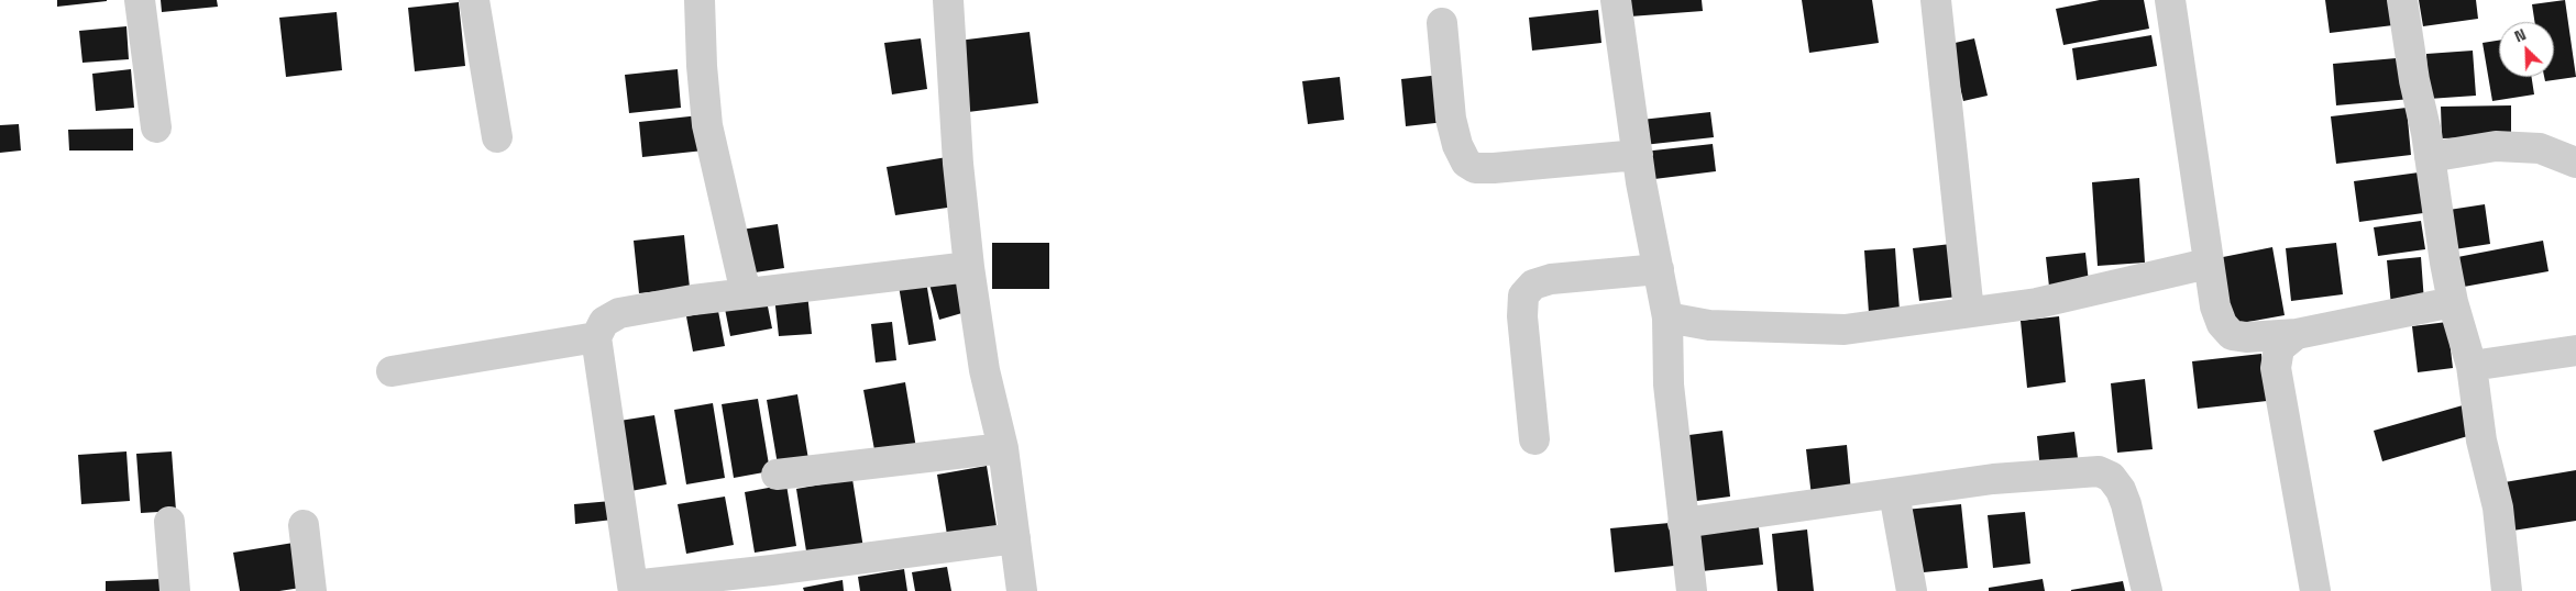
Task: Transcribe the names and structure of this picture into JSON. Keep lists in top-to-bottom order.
{
  "north": "top left"
}
